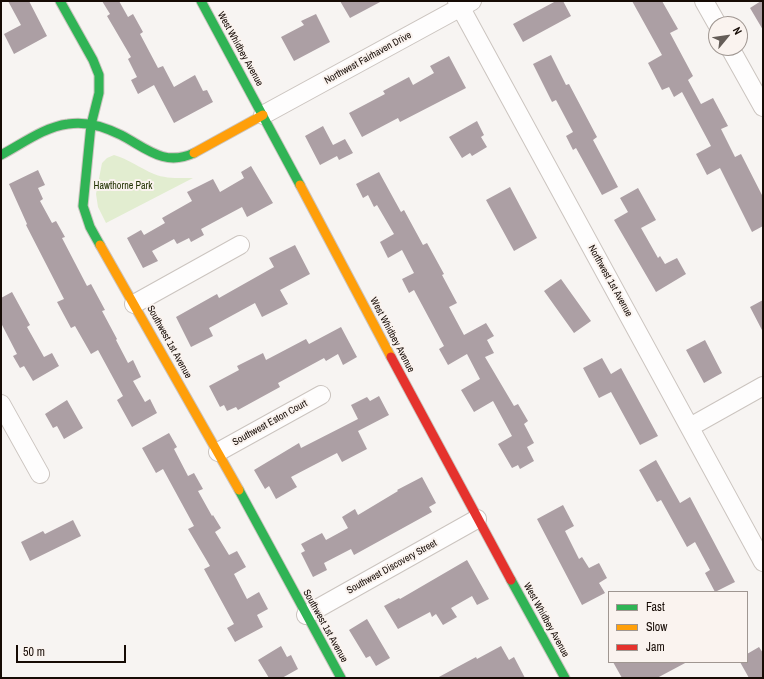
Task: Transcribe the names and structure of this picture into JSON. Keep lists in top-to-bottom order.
{
  "streets": {
    "street": [
      "West Whidbey Avenue",
      "Northwest Fairhaven Drive",
      "Northwest 1st Avenue",
      "Southwest 1st Avenue",
      "Southwest Eston Court",
      "Southwest Discovery Street"
    ]
  },
  "crossings": [
    ["West Whidbey Avenue", "Northwest Fairhaven Drive"],
    ["West Whidbey Avenue", "Southwest Discovery Street"],
    ["Northwest Fairhaven Drive", "Northwest 1st Avenue"],
    ["Southwest 1st Avenue", "Southwest Eston Court"],
    ["Southwest 1st Avenue", "Southwest Discovery Street"]
  ],
  "parks": ["Hawthorne Park"],
  "legend": ["Fast", "Slow", "Jam"],
  "scale_bar": "50 m",
  "north": "top right"
}
